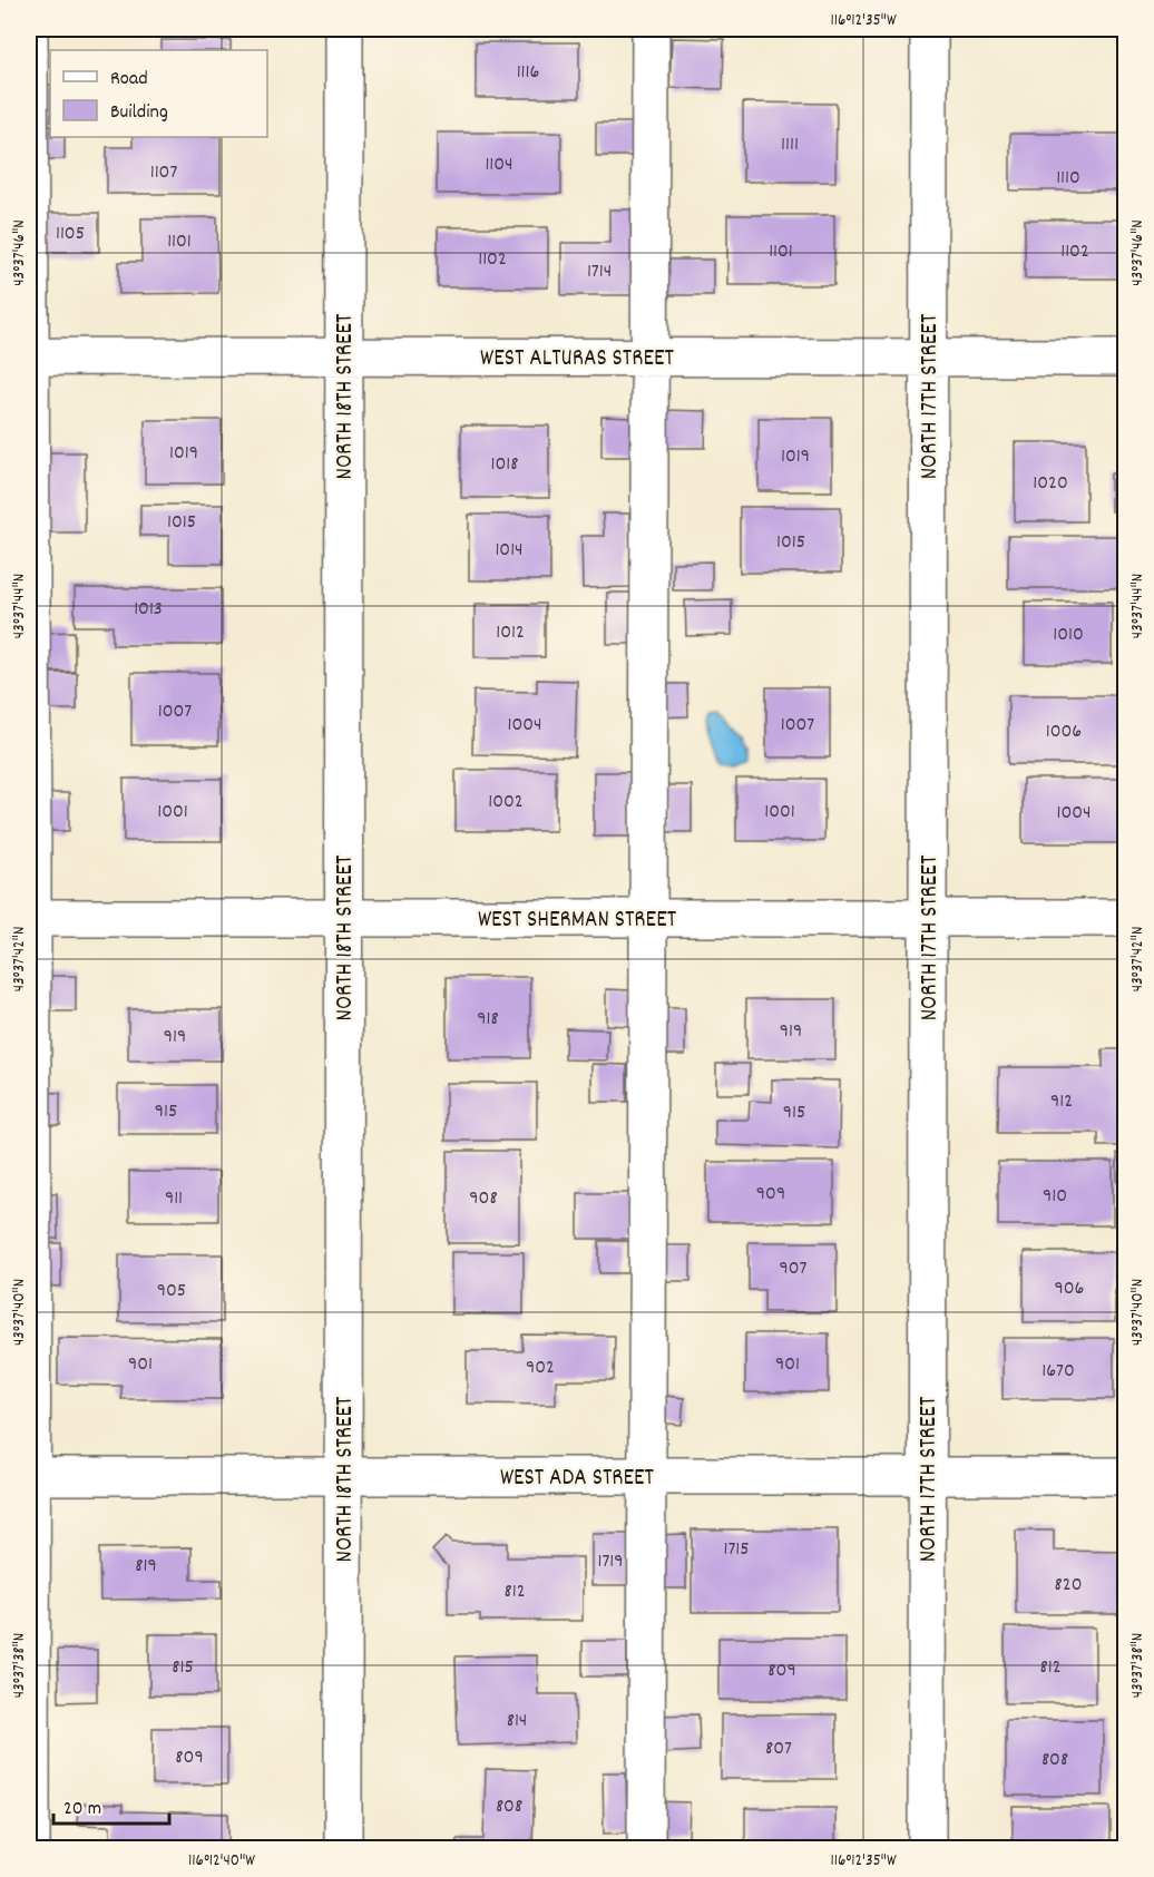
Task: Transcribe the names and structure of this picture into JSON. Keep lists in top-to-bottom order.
{
  "streets": {
    "street": [
      "WEST ALTURAS STREET",
      "NORTH 18TH STREET",
      "NORTH 17TH STREET",
      "WEST SHERMAN STREET",
      "WEST ADA STREET"
    ]
  },
  "crossings": [
    ["WEST ALTURAS STREET", "NORTH 18TH STREET"],
    ["WEST ALTURAS STREET", "NORTH 17TH STREET"],
    ["NORTH 18TH STREET", "WEST SHERMAN STREET"],
    ["NORTH 18TH STREET", "WEST ADA STREET"],
    ["NORTH 17TH STREET", "WEST SHERMAN STREET"],
    ["NORTH 17TH STREET", "WEST ADA STREET"]
  ],
  "house_numbers": [
    "1116",
    "1111",
    "1104",
    "1107",
    "1110",
    "1105",
    "1101",
    "1101",
    "1102",
    "1102",
    "1714",
    "1019",
    "1019",
    "1018",
    "1020",
    "1015",
    "1015",
    "1014",
    "1013",
    "1012",
    "1010",
    "1007",
    "1004",
    "1007",
    "1006",
    "1002",
    "1001",
    "1001",
    "1004",
    "918",
    "919",
    "919",
    "912",
    "915",
    "915",
    "909",
    "910",
    "911",
    "908",
    "907",
    "906",
    "905",
    "901",
    "901",
    "902",
    "1670",
    "1715",
    "1719",
    "819",
    "820",
    "812",
    "815",
    "812",
    "809",
    "814",
    "807",
    "809",
    "808",
    "808"
  ],
  "legend": ["Road", "Building"],
  "scale_bar": "20 m",
  "coordinates": [
    "116°12'35\"W",
    "43°37'46\"N",
    "43°37'44\"N",
    "43°37'42\"N",
    "43°37'40\"N",
    "43°37'38\"N",
    "116°12'40\"W"
  ]
}
